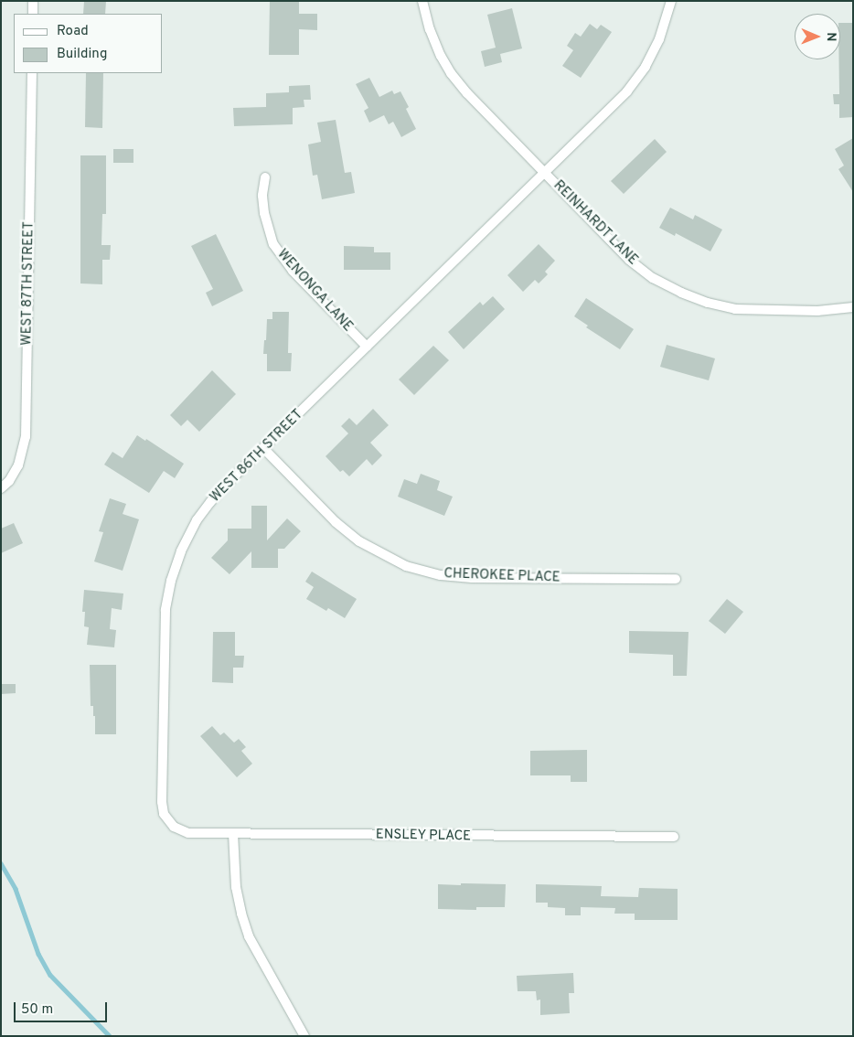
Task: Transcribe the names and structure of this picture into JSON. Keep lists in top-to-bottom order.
{
  "streets": {
    "street": [
      "REINHARDT LANE",
      "WEST 87TH STREET",
      "WENONGA LANE",
      "WEST 86TH STREET",
      "CHEROKEE PLACE",
      "ENSLEY PLACE"
    ]
  },
  "crossings": [
    ["REINHARDT LANE", "WEST 86TH STREET"],
    ["WENONGA LANE", "WEST 86TH STREET"],
    ["WEST 86TH STREET", "CHEROKEE PLACE"],
    ["WEST 86TH STREET", "ENSLEY PLACE"]
  ],
  "legend": ["Road", "Building"],
  "scale_bar": "50 m",
  "north": "right"
}
